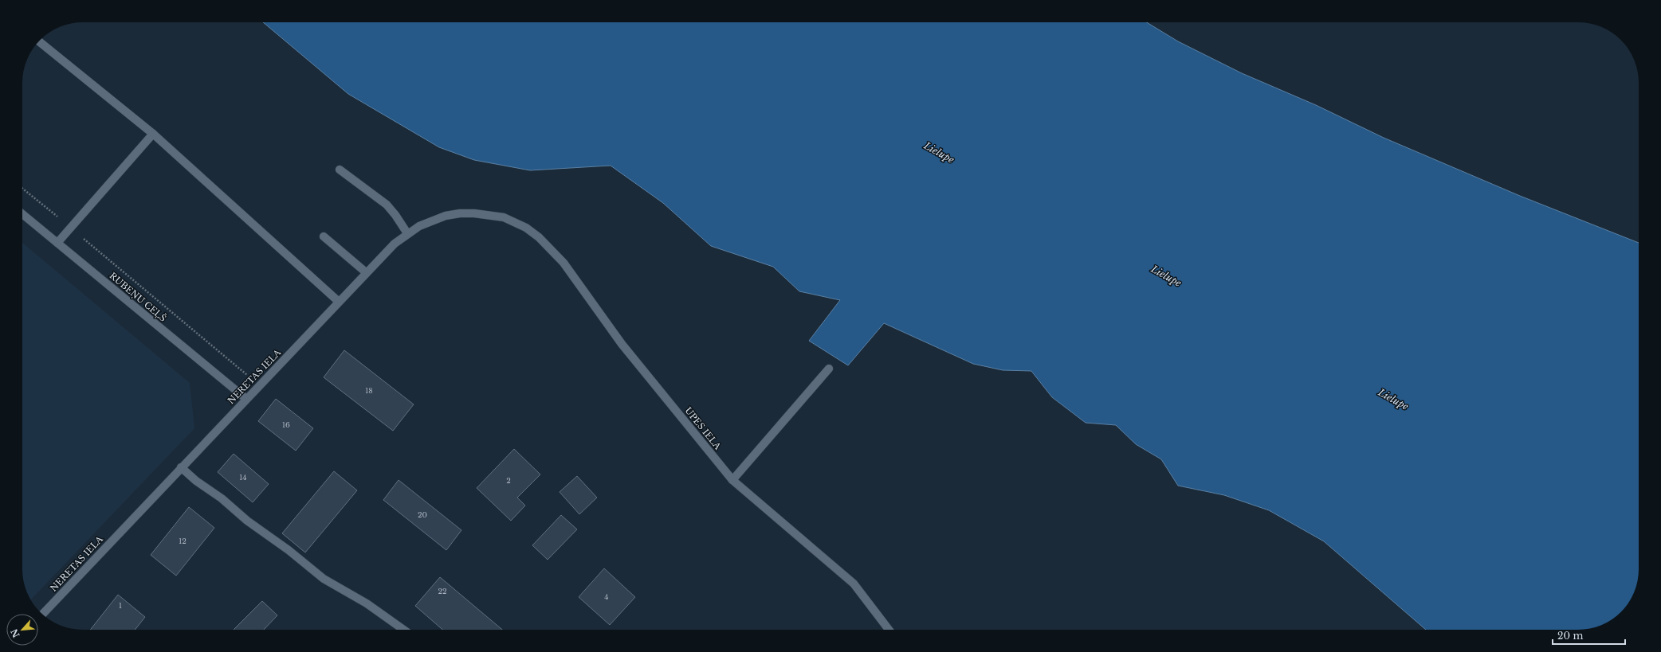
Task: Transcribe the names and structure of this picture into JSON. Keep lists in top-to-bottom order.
{
  "streets": {
    "street": ["RUBEŅU CEĻŠ", "NERETAS IELA", "UPES IELA"]
  },
  "crossings": [
    ["RUBEŅU CEĻŠ", "NERETAS IELA"],
    ["NERETAS IELA", "UPES IELA"]
  ],
  "water": ["Lielupe"],
  "house_numbers": [
    "18",
    "16",
    "14",
    "2",
    "20",
    "12",
    "22",
    "4",
    "1"
  ],
  "scale_bar": "20 m",
  "north": "bottom left"
}
